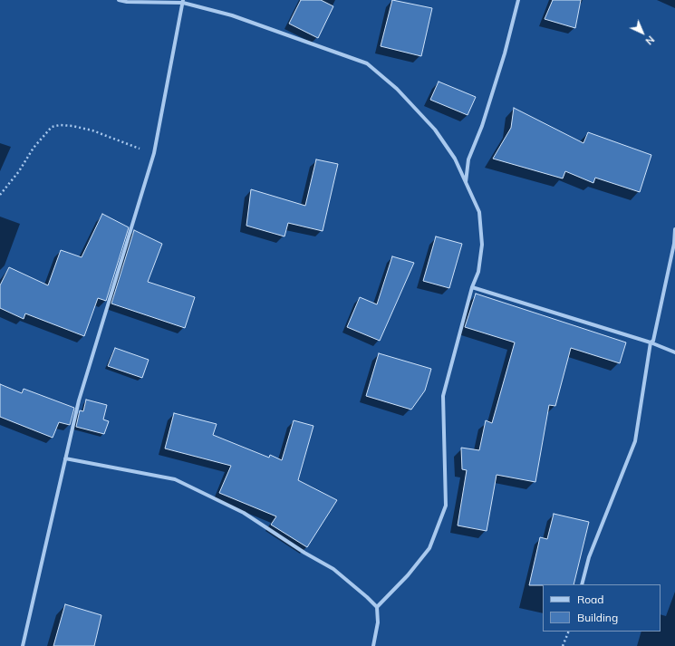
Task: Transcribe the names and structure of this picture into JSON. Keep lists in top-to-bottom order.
{
  "legend": ["Road", "Building"],
  "north": "bottom right"
}
